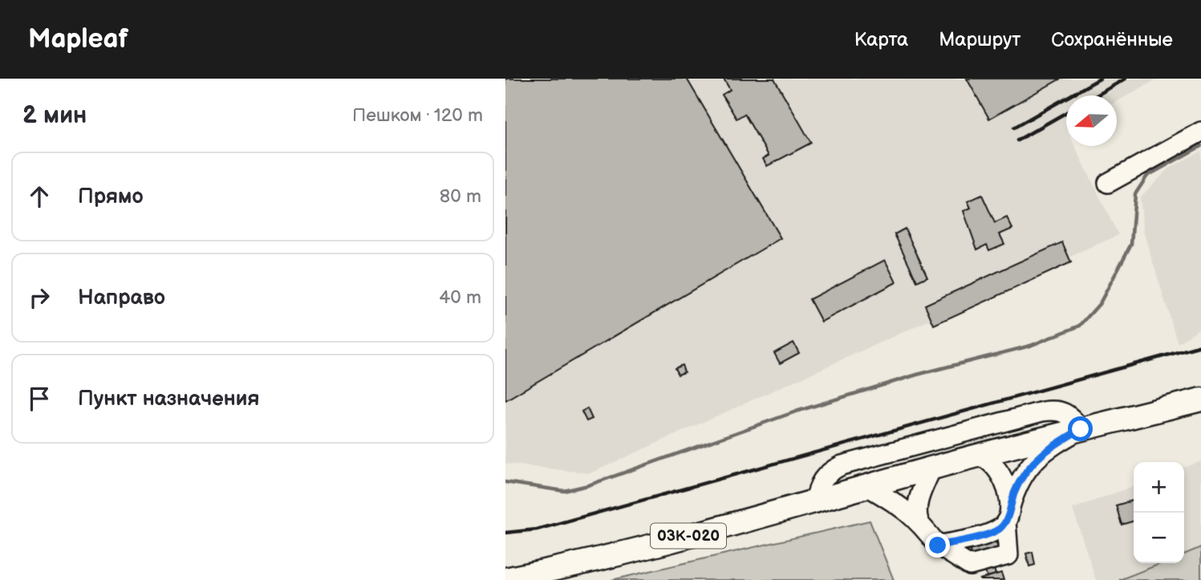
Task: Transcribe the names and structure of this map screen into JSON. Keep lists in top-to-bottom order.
{
  "streets": {
    "main road": ["03К-020"]
  },
  "north": "left",
  "page": {
    "header": "Mapleaf",
    "nav": ["Карта", "Маршрут", "Сохранённые"],
    "heading": ["2 мин", "Пешком · 120 m"],
    "list": [
      ["Прямо", "80 m"],
      ["Направо", "40 m"],
      "Пункт назначения"
    ],
    "map_buttons": ["+", "−"]
  }
}
